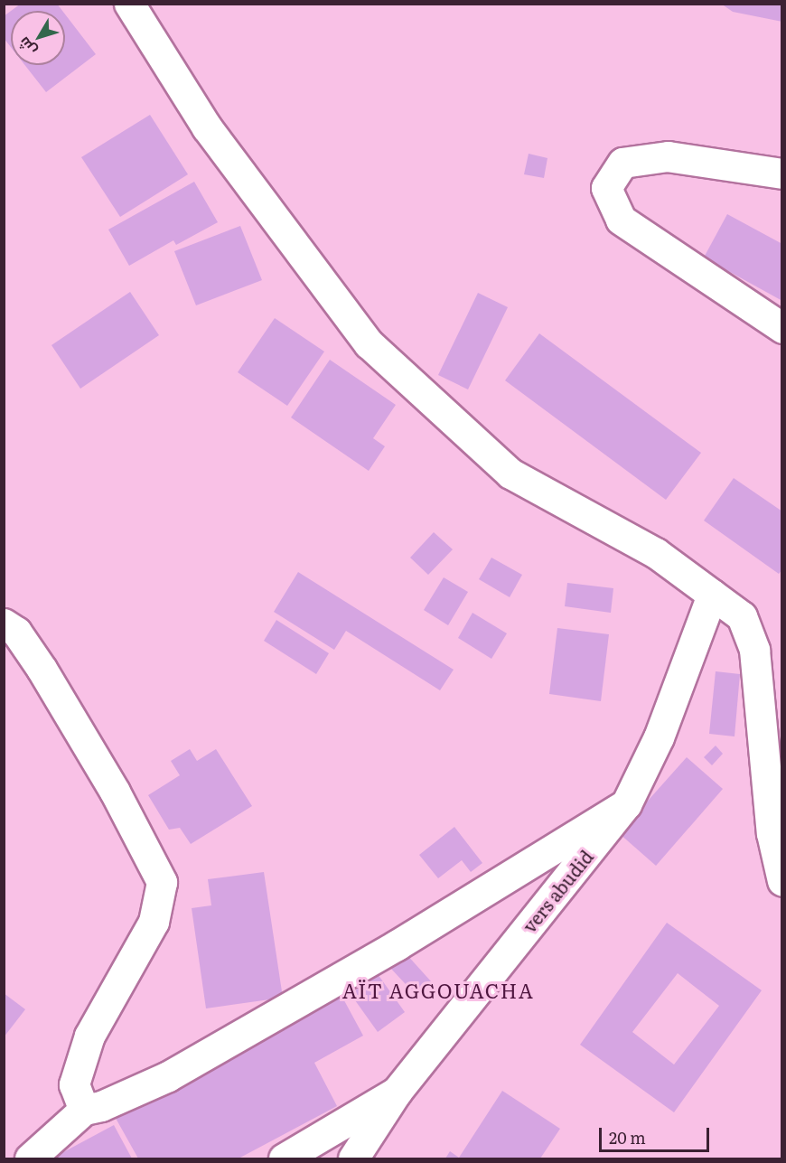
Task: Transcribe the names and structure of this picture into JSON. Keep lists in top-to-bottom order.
{
  "streets": {
    "street": ["vers abudid"]
  },
  "districts": ["AÏT AGGOUACHA"],
  "scale_bar": "20 m",
  "north": "bottom left"
}
